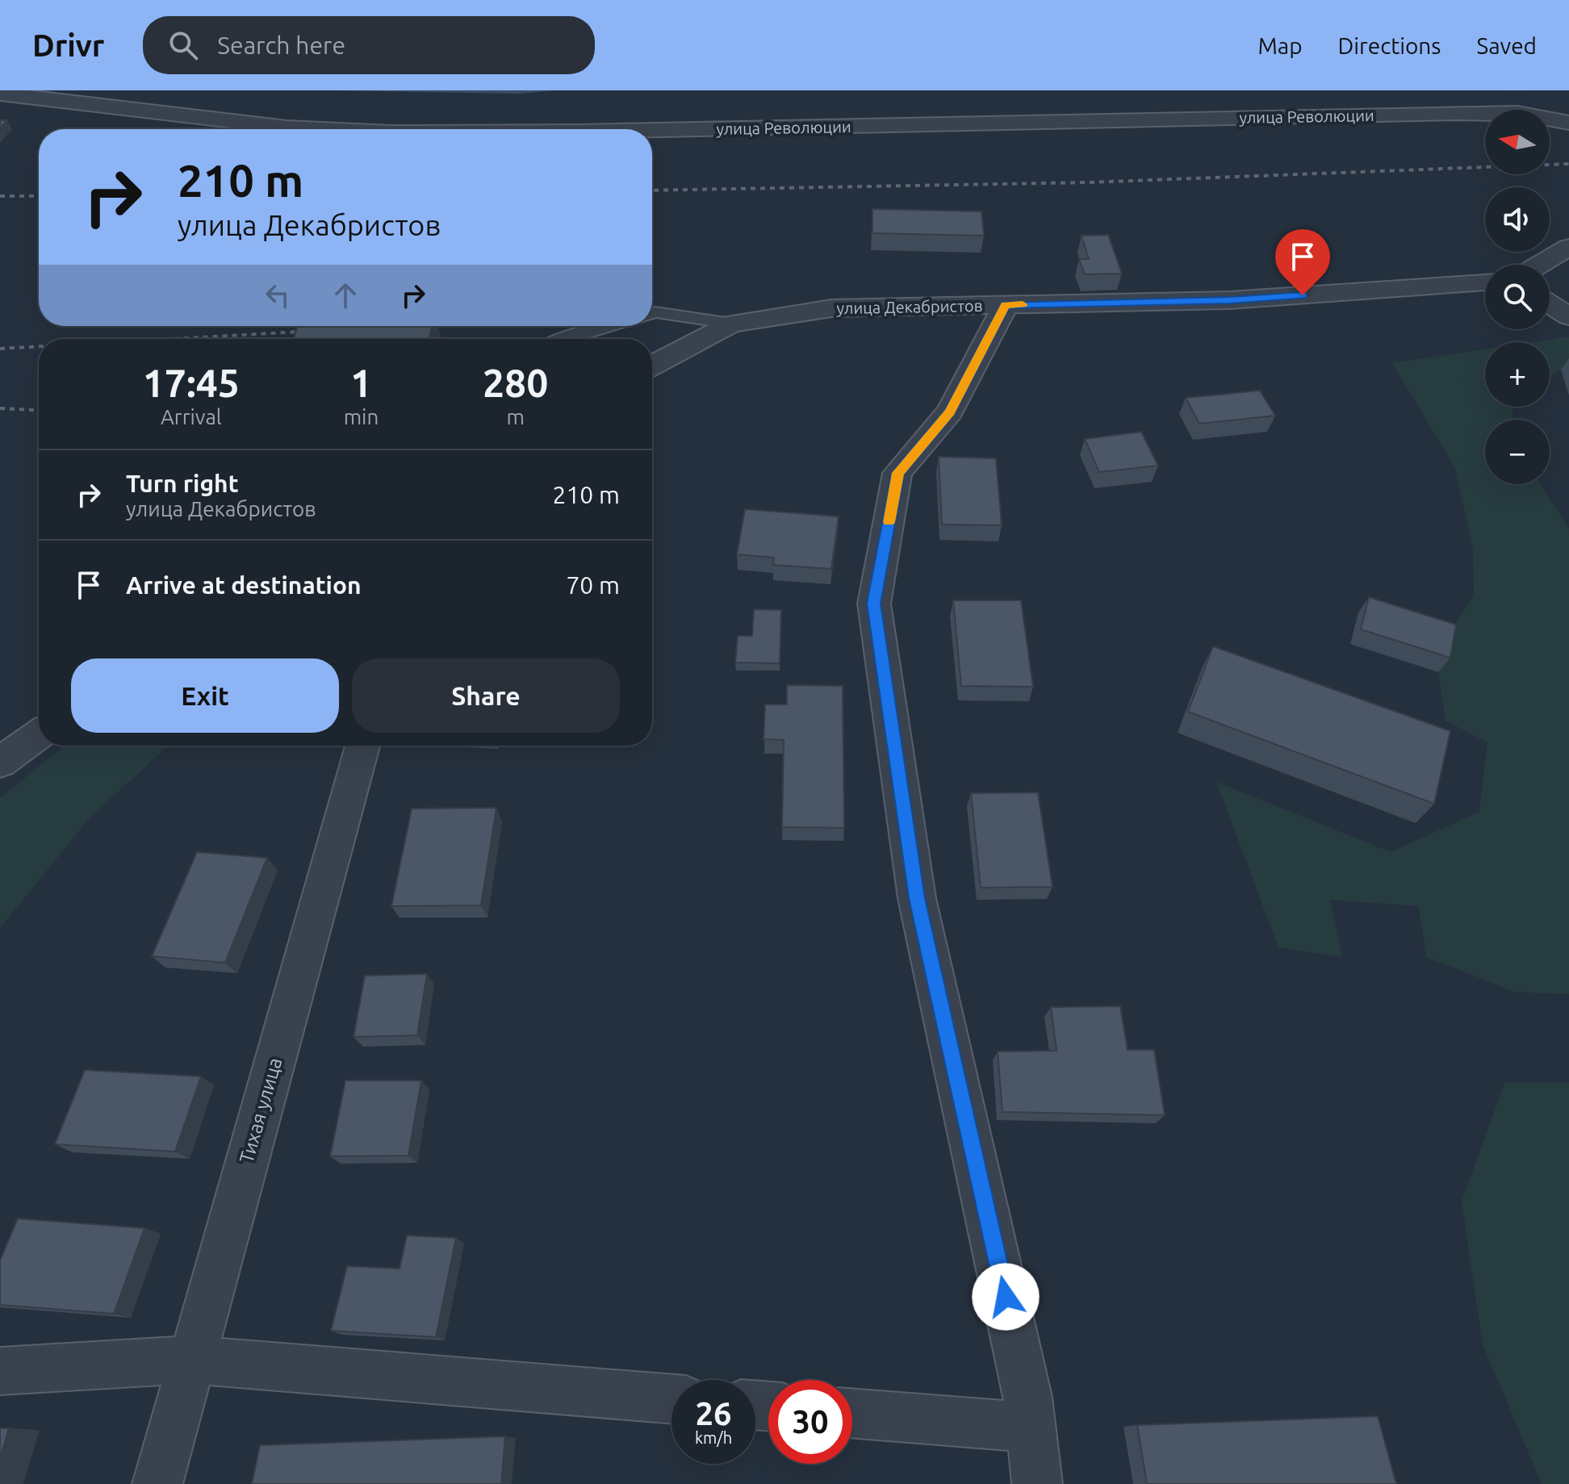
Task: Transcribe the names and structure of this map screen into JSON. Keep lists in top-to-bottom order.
{
  "streets": {
    "street": ["улица Революции", "улица Декабристов", "Тихая улица"]
  },
  "north": "left",
  "page": {
    "header": "Drivr",
    "search": "Search here",
    "nav": ["Map", "Directions", "Saved"],
    "map_buttons": ["+", "−"],
    "turn": ["210 m", "улица Декабристов"],
    "eta": [
      "17:45",
      "Arrival",
      "1",
      "min",
      "280",
      "m"
    ],
    "list": [
      {
        "name": "Turn right",
        "note": "улица Декабристов",
        "value": "210 m"
      },
      {
        "name": "Arrive at destination",
        "value": "70 m"
      }
    ],
    "buttons": ["Exit", "Share"],
    "speed": "26 km/h",
    "limit": "30"
  }
}
